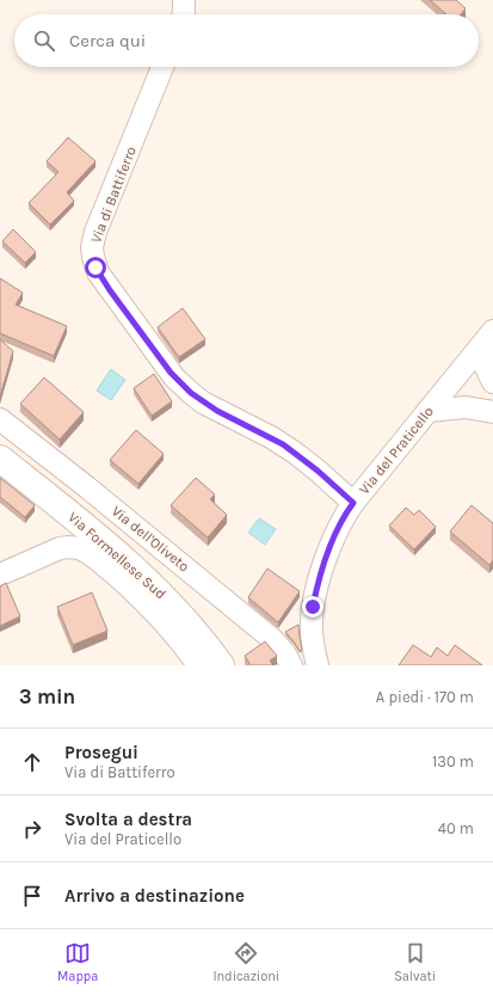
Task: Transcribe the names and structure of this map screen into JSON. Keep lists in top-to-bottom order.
{
  "streets": {
    "street": [
      "Via di Battiferro",
      "Via del Praticello",
      "Via dell'Oliveto",
      "Via Formellese Sud"
    ]
  },
  "crossings": [
    ["Via di Battiferro", "Via del Praticello"]
  ],
  "page": {
    "search": "Cerca qui",
    "heading": ["3 min", "A piedi · 170 m"],
    "list": [
      ["Prosegui", "Via di Battiferro", "130 m"],
      ["Svolta a destra", "Via del Praticello", "40 m"],
      "Arrivo a destinazione"
    ],
    "nav": ["Mappa", "Indicazioni", "Salvati"]
  }
}
